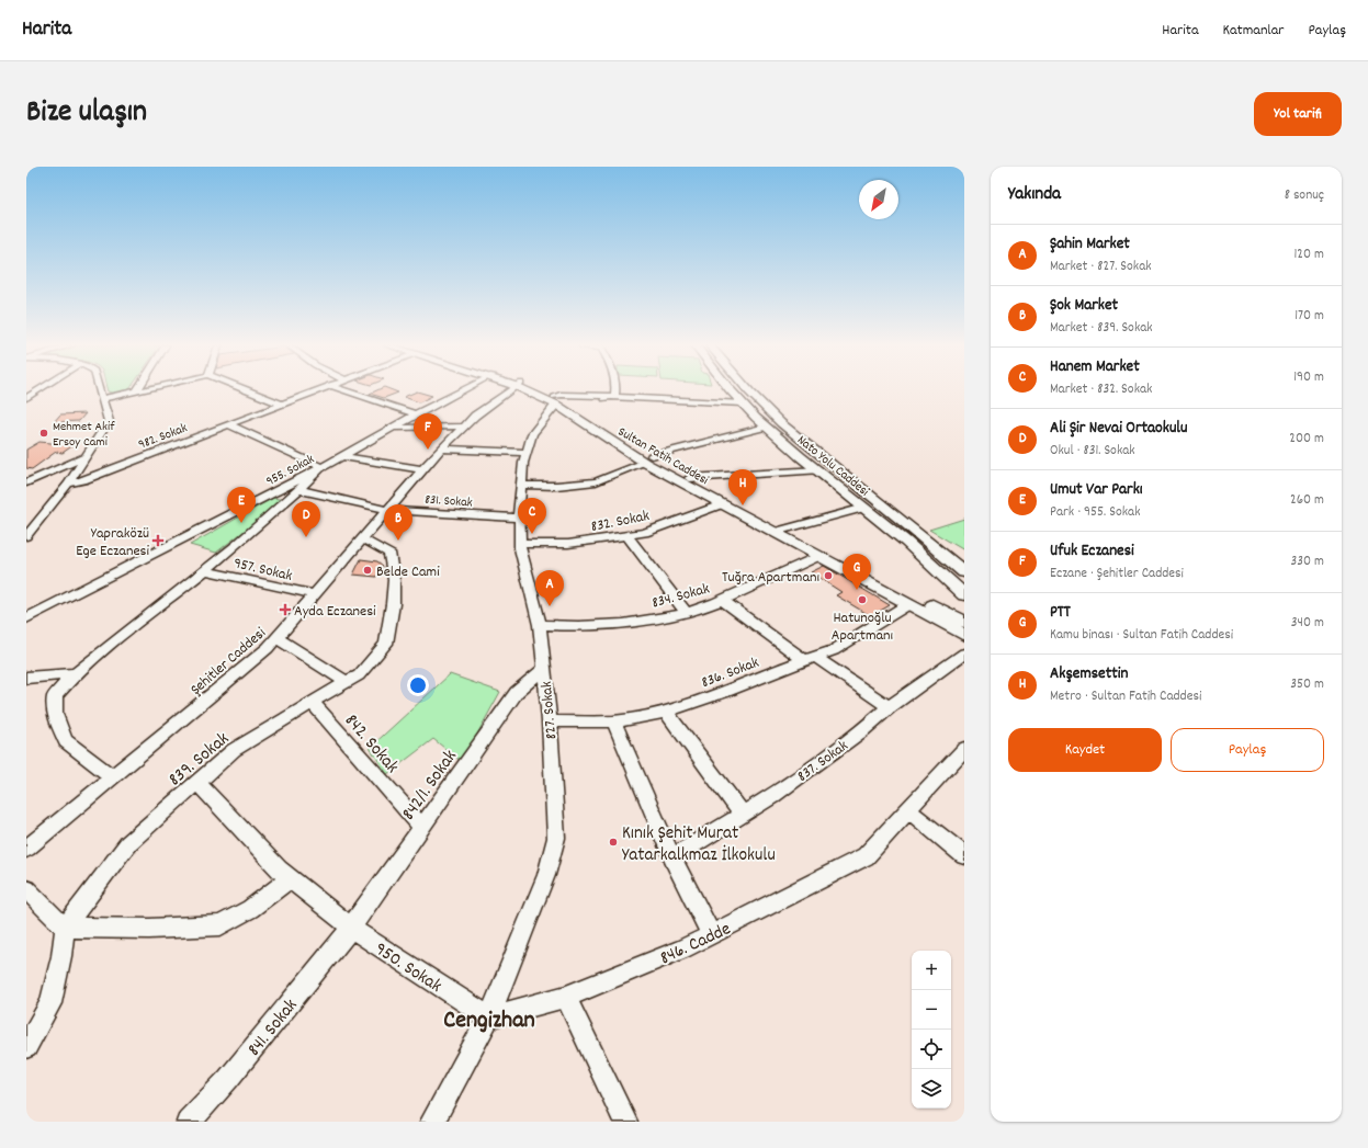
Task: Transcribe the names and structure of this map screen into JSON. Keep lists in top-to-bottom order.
{
  "streets": {
    "main road": ["Sultan Fatih Caddesi", "Nato Yolu Caddesi"],
    "street": [
      "982. Sokak",
      "955. Sokak",
      "831. Sokak",
      "832. Sokak",
      "957. Sokak",
      "834. Sokak",
      "Şehitler Caddesi",
      "836. Sokak",
      "827. Sokak",
      "842. Sokak",
      "839. Sokak",
      "837. Sokak",
      "842/1. Sokak",
      "846. Cadde",
      "950. Sokak",
      "841. Sokak"
    ]
  },
  "crossings": [
    ["Sultan Fatih Caddesi", "832. Sokak"],
    ["Sultan Fatih Caddesi", "834. Sokak"],
    ["Sultan Fatih Caddesi", "836. Sokak"],
    ["Sultan Fatih Caddesi", "827. Sokak"],
    ["831. Sokak", "Şehitler Caddesi"],
    ["831. Sokak", "827. Sokak"],
    ["832. Sokak", "827. Sokak"],
    ["957. Sokak", "Şehitler Caddesi"],
    ["834. Sokak", "827. Sokak"],
    ["Şehitler Caddesi", "839. Sokak"],
    ["836. Sokak", "827. Sokak"],
    ["827. Sokak", "842/1. Sokak"],
    ["827. Sokak", "846. Cadde"],
    ["827. Sokak", "950. Sokak"],
    ["842. Sokak", "839. Sokak"],
    ["842. Sokak", "842/1. Sokak"],
    ["839. Sokak", "950. Sokak"],
    ["842/1. Sokak", "950. Sokak"],
    ["842/1. Sokak", "841. Sokak"],
    ["846. Cadde", "950. Sokak"],
    ["950. Sokak", "841. Sokak"]
  ],
  "districts": ["Cengizhan"],
  "places": {
    "other": [
      "Mehmet Akif Ersoy Cami",
      "Belde Cami",
      "Tuğra Apartmanı",
      "Hatunoğlu Apartmanı",
      "Kınık Şehit Murat Yatarkalkmaz İlkokulu"
    ],
    "health": ["Yapraközü Ege Eczanesi", "Ayda Eczanesi"]
  },
  "north": "bottom left",
  "page": {
    "header": "Harita",
    "nav": ["Harita", "Katmanlar", "Paylaş"],
    "title": "Bize ulaşın",
    "buttons": [
      "Yol tarifi",
      ["Kaydet", "Paylaş"]
    ],
    "heading": ["Yakında", "8 sonuç"],
    "list": [
      {
        "mark": "A",
        "name": "Şahin Market",
        "note": "Market · 827. Sokak",
        "value": "120 m"
      },
      {
        "mark": "B",
        "name": "Şok Market",
        "note": "Market · 839. Sokak",
        "value": "170 m"
      },
      {
        "mark": "C",
        "name": "Hanem Market",
        "note": "Market · 832. Sokak",
        "value": "190 m"
      },
      {
        "mark": "D",
        "name": "Ali Şir Nevai Ortaokulu",
        "note": "Okul · 831. Sokak",
        "value": "200 m"
      },
      {
        "mark": "E",
        "name": "Umut Var Parkı",
        "note": "Park · 955. Sokak",
        "value": "260 m"
      },
      {
        "mark": "F",
        "name": "Ufuk Eczanesi",
        "note": "Eczane · Şehitler Caddesi",
        "value": "330 m"
      },
      {
        "mark": "G",
        "name": "PTT",
        "note": "Kamu binası · Sultan Fatih Caddesi",
        "value": "340 m"
      },
      {
        "mark": "H",
        "name": "Akşemsettin",
        "note": "Metro · Sultan Fatih Caddesi",
        "value": "350 m"
      }
    ],
    "pins": [
      "F",
      "H",
      "E",
      "C",
      "D",
      "B",
      "G",
      "A"
    ],
    "map_buttons": ["+", "−"]
  }
}
